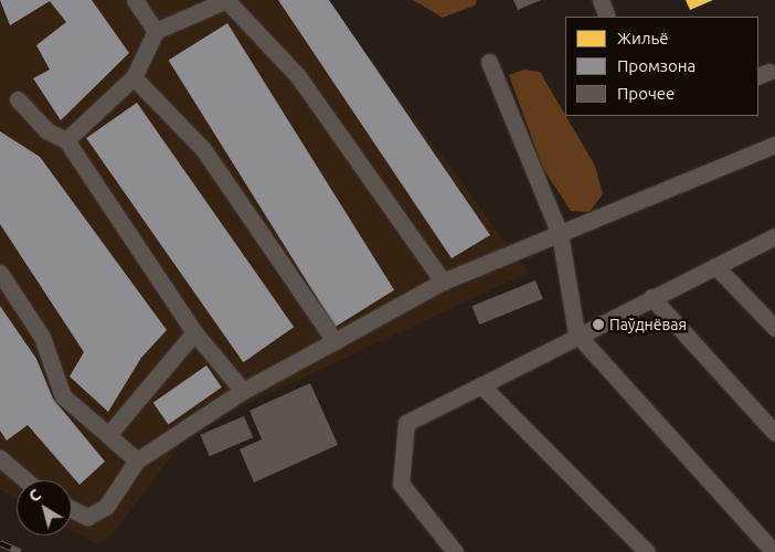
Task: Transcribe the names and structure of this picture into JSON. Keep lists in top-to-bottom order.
{
  "places": ["Паўднёвая"],
  "legend": ["Жильё", "Промзона", "Прочее"],
  "north": "top left"
}
